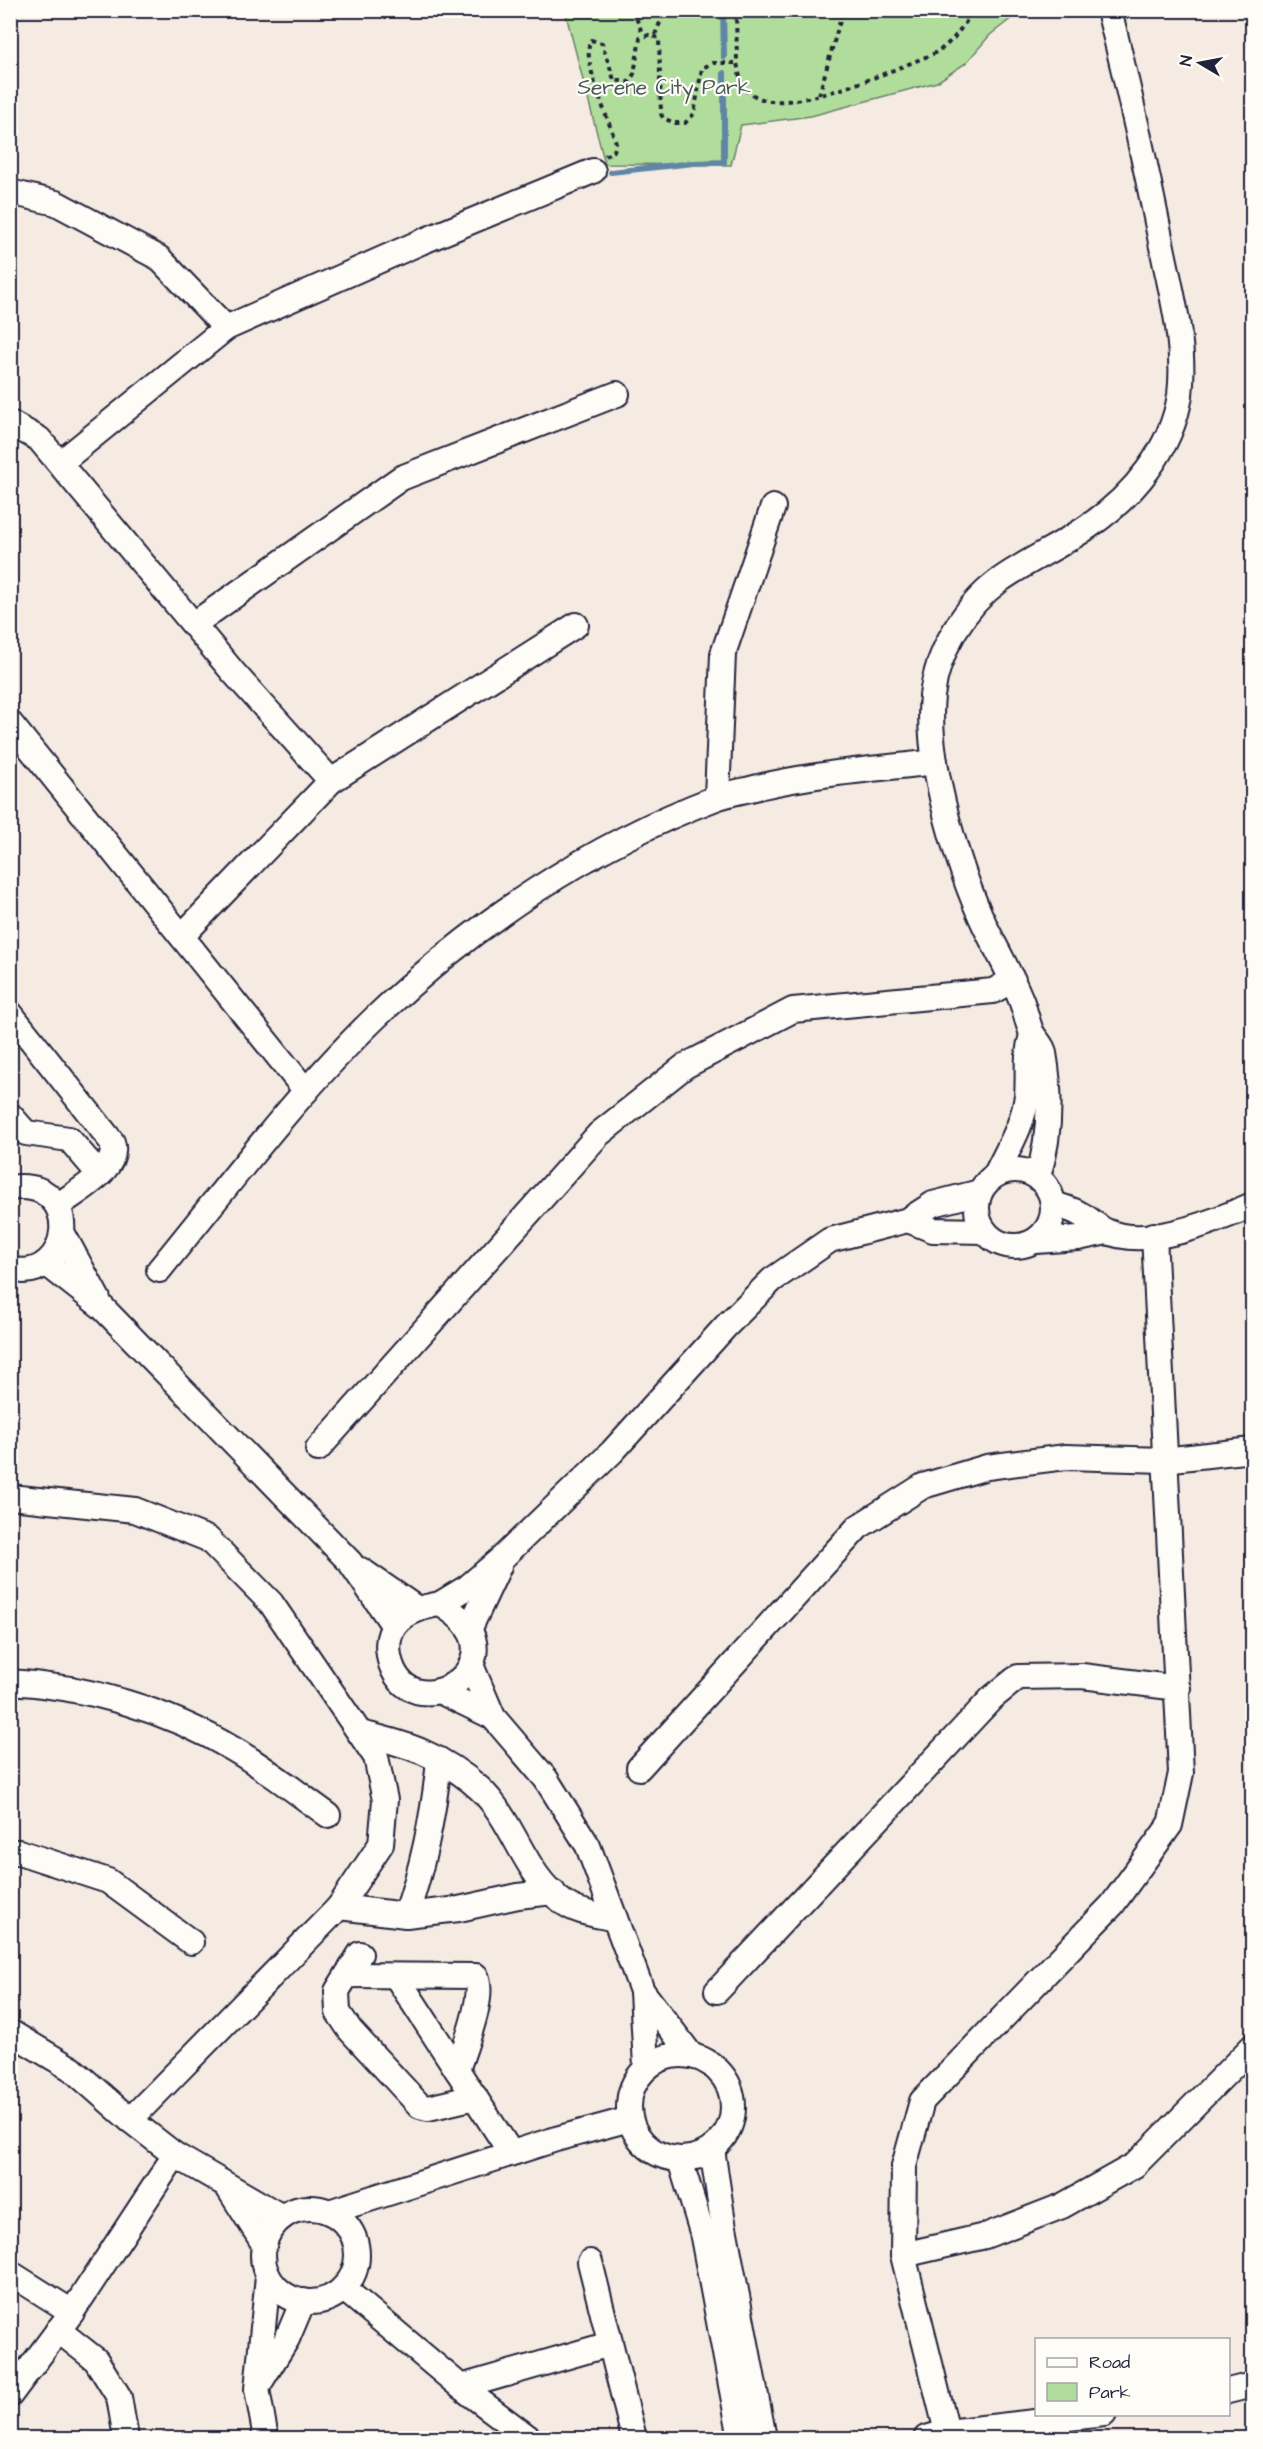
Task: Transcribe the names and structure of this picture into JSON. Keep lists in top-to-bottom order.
{
  "parks": ["Serene City Park"],
  "legend": ["Road", "Park"],
  "north": "left"
}
